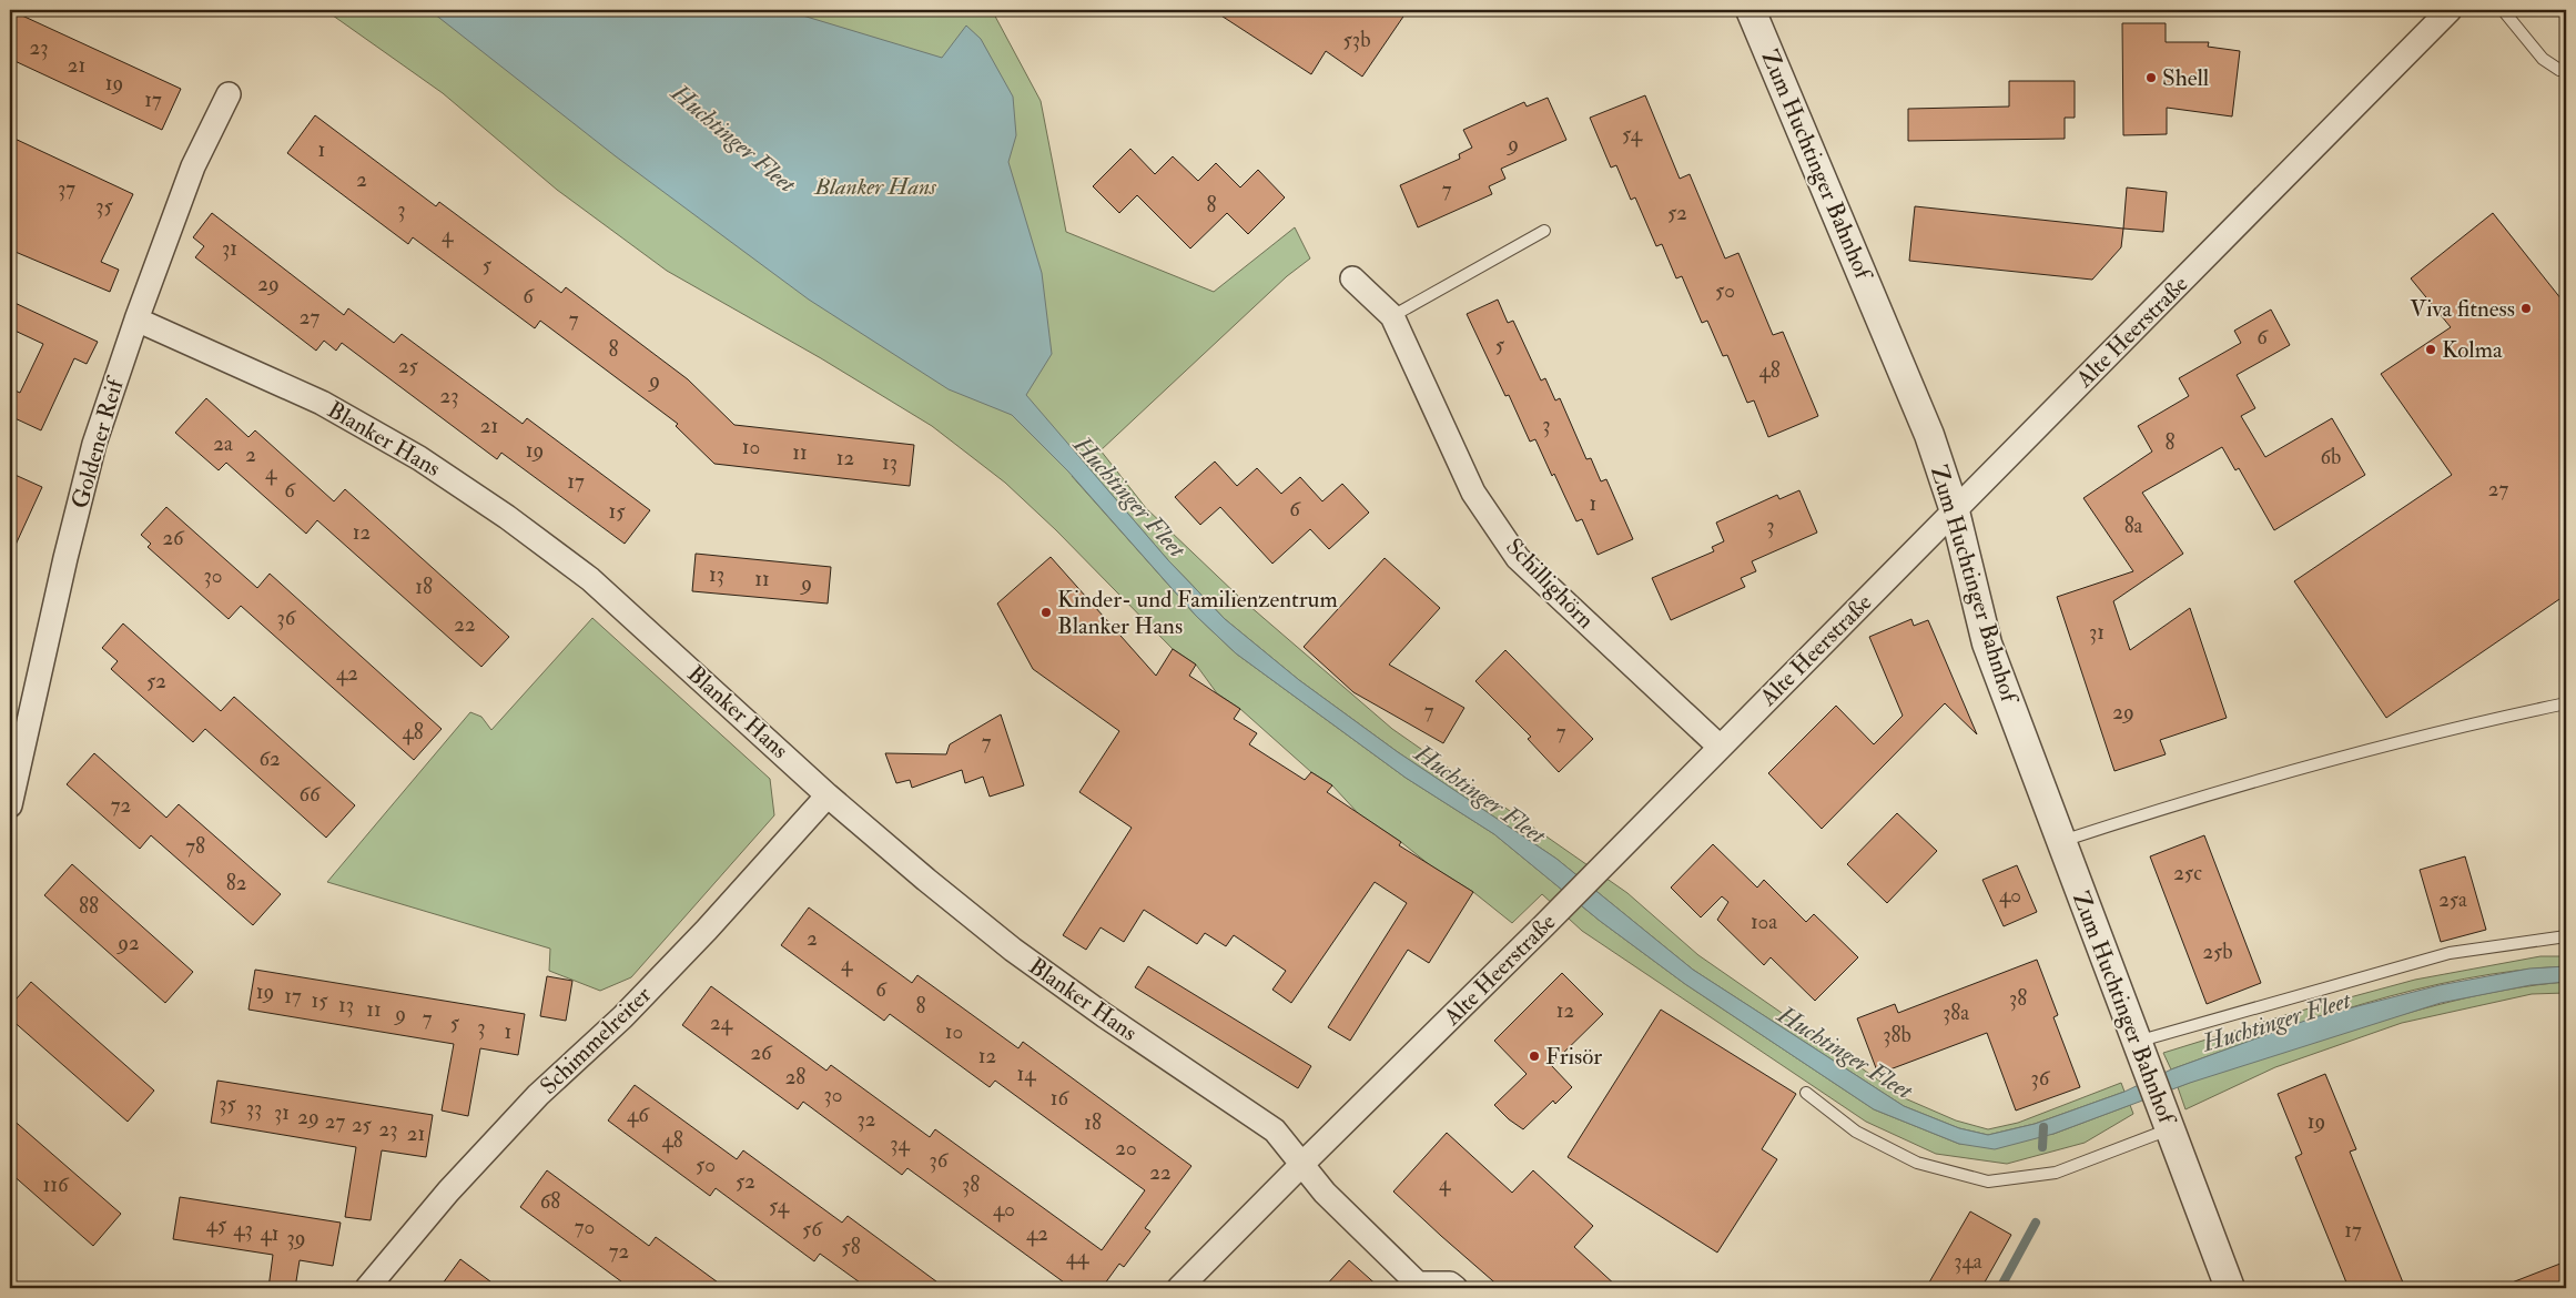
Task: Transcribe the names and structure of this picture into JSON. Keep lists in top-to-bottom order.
{
  "streets": {
    "street": [
      "Zum Huchtinger Bahnhof",
      "Alte Heerstraße",
      "Blanker Hans",
      "Goldener Reif",
      "Schillighörn",
      "Schimmelreiter"
    ]
  },
  "crossings": [
    ["Zum Huchtinger Bahnhof", "Alte Heerstraße"],
    ["Alte Heerstraße", "Blanker Hans"],
    ["Alte Heerstraße", "Schillighörn"],
    ["Blanker Hans", "Goldener Reif"],
    ["Blanker Hans", "Schimmelreiter"]
  ],
  "water": ["Huchtinger Fleet"],
  "parks": ["Blanker Hans"],
  "places": [
    "Shell",
    "Viva fitness",
    "Kolma",
    "Kinder- und Familienzentrum Blanker Hans",
    "Frisör"
  ],
  "house_numbers": [
    "53b",
    "23",
    "21",
    "19",
    "17",
    "54",
    "9",
    "1",
    "2",
    "37",
    "7",
    "8",
    "35",
    "3",
    "52",
    "4",
    "31",
    "5",
    "29",
    "50",
    "6",
    "27",
    "7",
    "6",
    "5",
    "8",
    "25",
    "48",
    "9",
    "23",
    "3",
    "21",
    "8",
    "2a",
    "10",
    "19",
    "11",
    "2",
    "6b",
    "12",
    "13",
    "4",
    "17",
    "27",
    "6",
    "1",
    "6",
    "15",
    "3",
    "8a",
    "12",
    "26",
    "13",
    "30",
    "11",
    "9",
    "18",
    "36",
    "22",
    "31",
    "42",
    "52",
    "7",
    "29",
    "48",
    "7",
    "7",
    "62",
    "66",
    "72",
    "78",
    "25c",
    "82",
    "40",
    "25a",
    "88",
    "10a",
    "2",
    "92",
    "25b",
    "4",
    "6",
    "19",
    "17",
    "38",
    "15",
    "13",
    "8",
    "11",
    "12",
    "38a",
    "9",
    "7",
    "5",
    "24",
    "3",
    "1",
    "10",
    "38b",
    "26",
    "12",
    "14",
    "28",
    "36",
    "30",
    "16",
    "35",
    "33",
    "31",
    "46",
    "29",
    "32",
    "27",
    "19",
    "18",
    "25",
    "23",
    "21",
    "48",
    "34",
    "20",
    "36",
    "50",
    "22",
    "52",
    "4",
    "116",
    "38",
    "68",
    "54",
    "40",
    "45",
    "70",
    "43",
    "56",
    "17",
    "41",
    "42",
    "39",
    "58",
    "72",
    "44",
    "34a"
  ]
}
